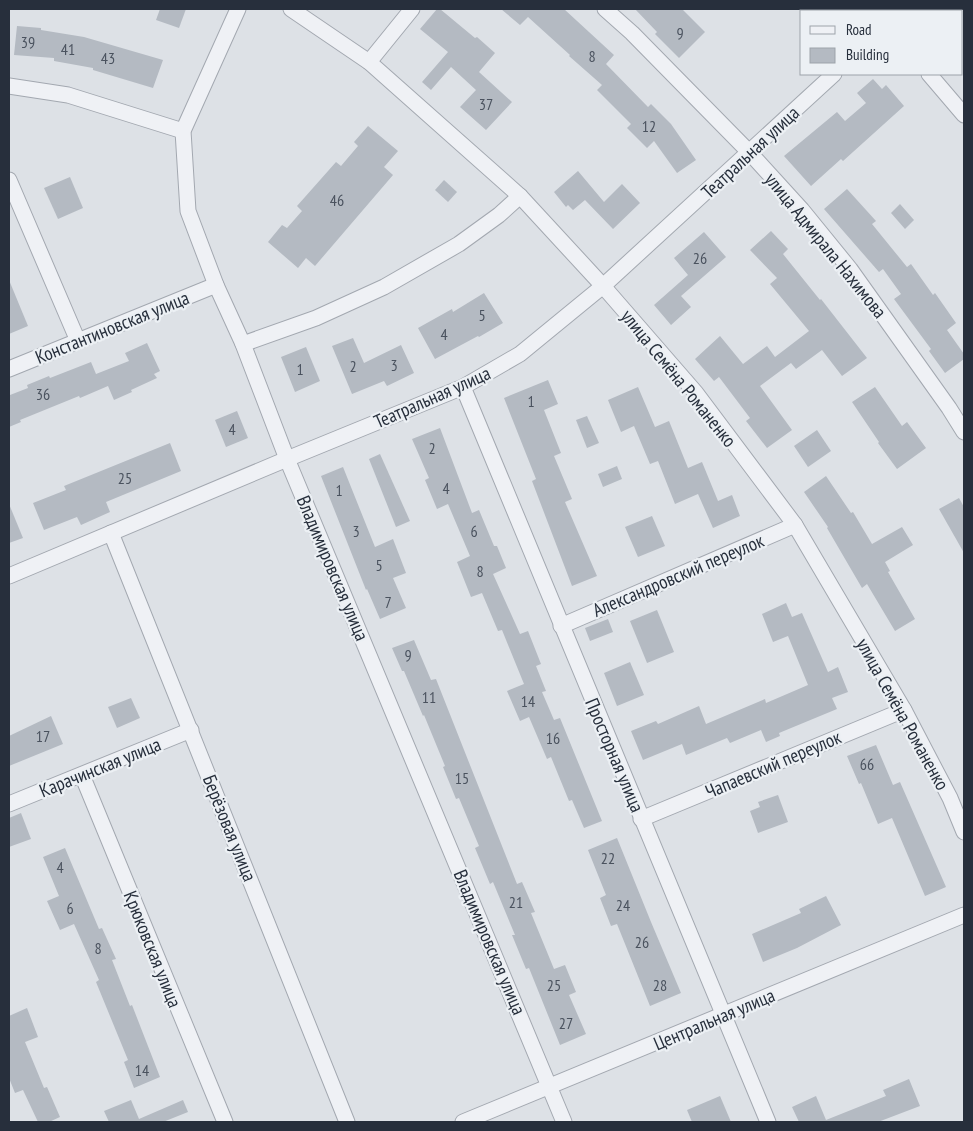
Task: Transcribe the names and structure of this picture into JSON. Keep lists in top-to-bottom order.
{
  "streets": {
    "street": [
      "Театральная улица",
      "улица Адмирала Нахимова",
      "Константиновская улица",
      "улица Семёна Романенко",
      "Владимировская улица",
      "Александровский переулок",
      "Просторная улица",
      "Чапаевский переулок",
      "Карачинская улица",
      "Берёзовая улица",
      "Крюковская улица",
      "Центральная улица"
    ]
  },
  "crossings": [
    ["Театральная улица", "улица Адмирала Нахимова"],
    ["Театральная улица", "улица Семёна Романенко"],
    ["Театральная улица", "Владимировская улица"],
    ["Театральная улица", "Просторная улица"],
    ["Театральная улица", "Берёзовая улица"],
    ["Константиновская улица", "Владимировская улица"],
    ["улица Семёна Романенко", "Александровский переулок"],
    ["улица Семёна Романенко", "Чапаевский переулок"],
    ["Владимировская улица", "Центральная улица"],
    ["Александровский переулок", "Просторная улица"],
    ["Просторная улица", "Чапаевский переулок"],
    ["Просторная улица", "Центральная улица"],
    ["Карачинская улица", "Берёзовая улица"],
    ["Карачинская улица", "Крюковская улица"]
  ],
  "house_numbers": [
    "9",
    "39",
    "41",
    "8",
    "43",
    "37",
    "12",
    "46",
    "26",
    "5",
    "4",
    "3",
    "2",
    "1",
    "36",
    "1",
    "4",
    "2",
    "25",
    "4",
    "1",
    "3",
    "6",
    "5",
    "8",
    "7",
    "9",
    "11",
    "14",
    "17",
    "16",
    "66",
    "15",
    "22",
    "4",
    "21",
    "24",
    "6",
    "26",
    "8",
    "25",
    "28",
    "27",
    "14"
  ],
  "legend": ["Road", "Building"]
}
